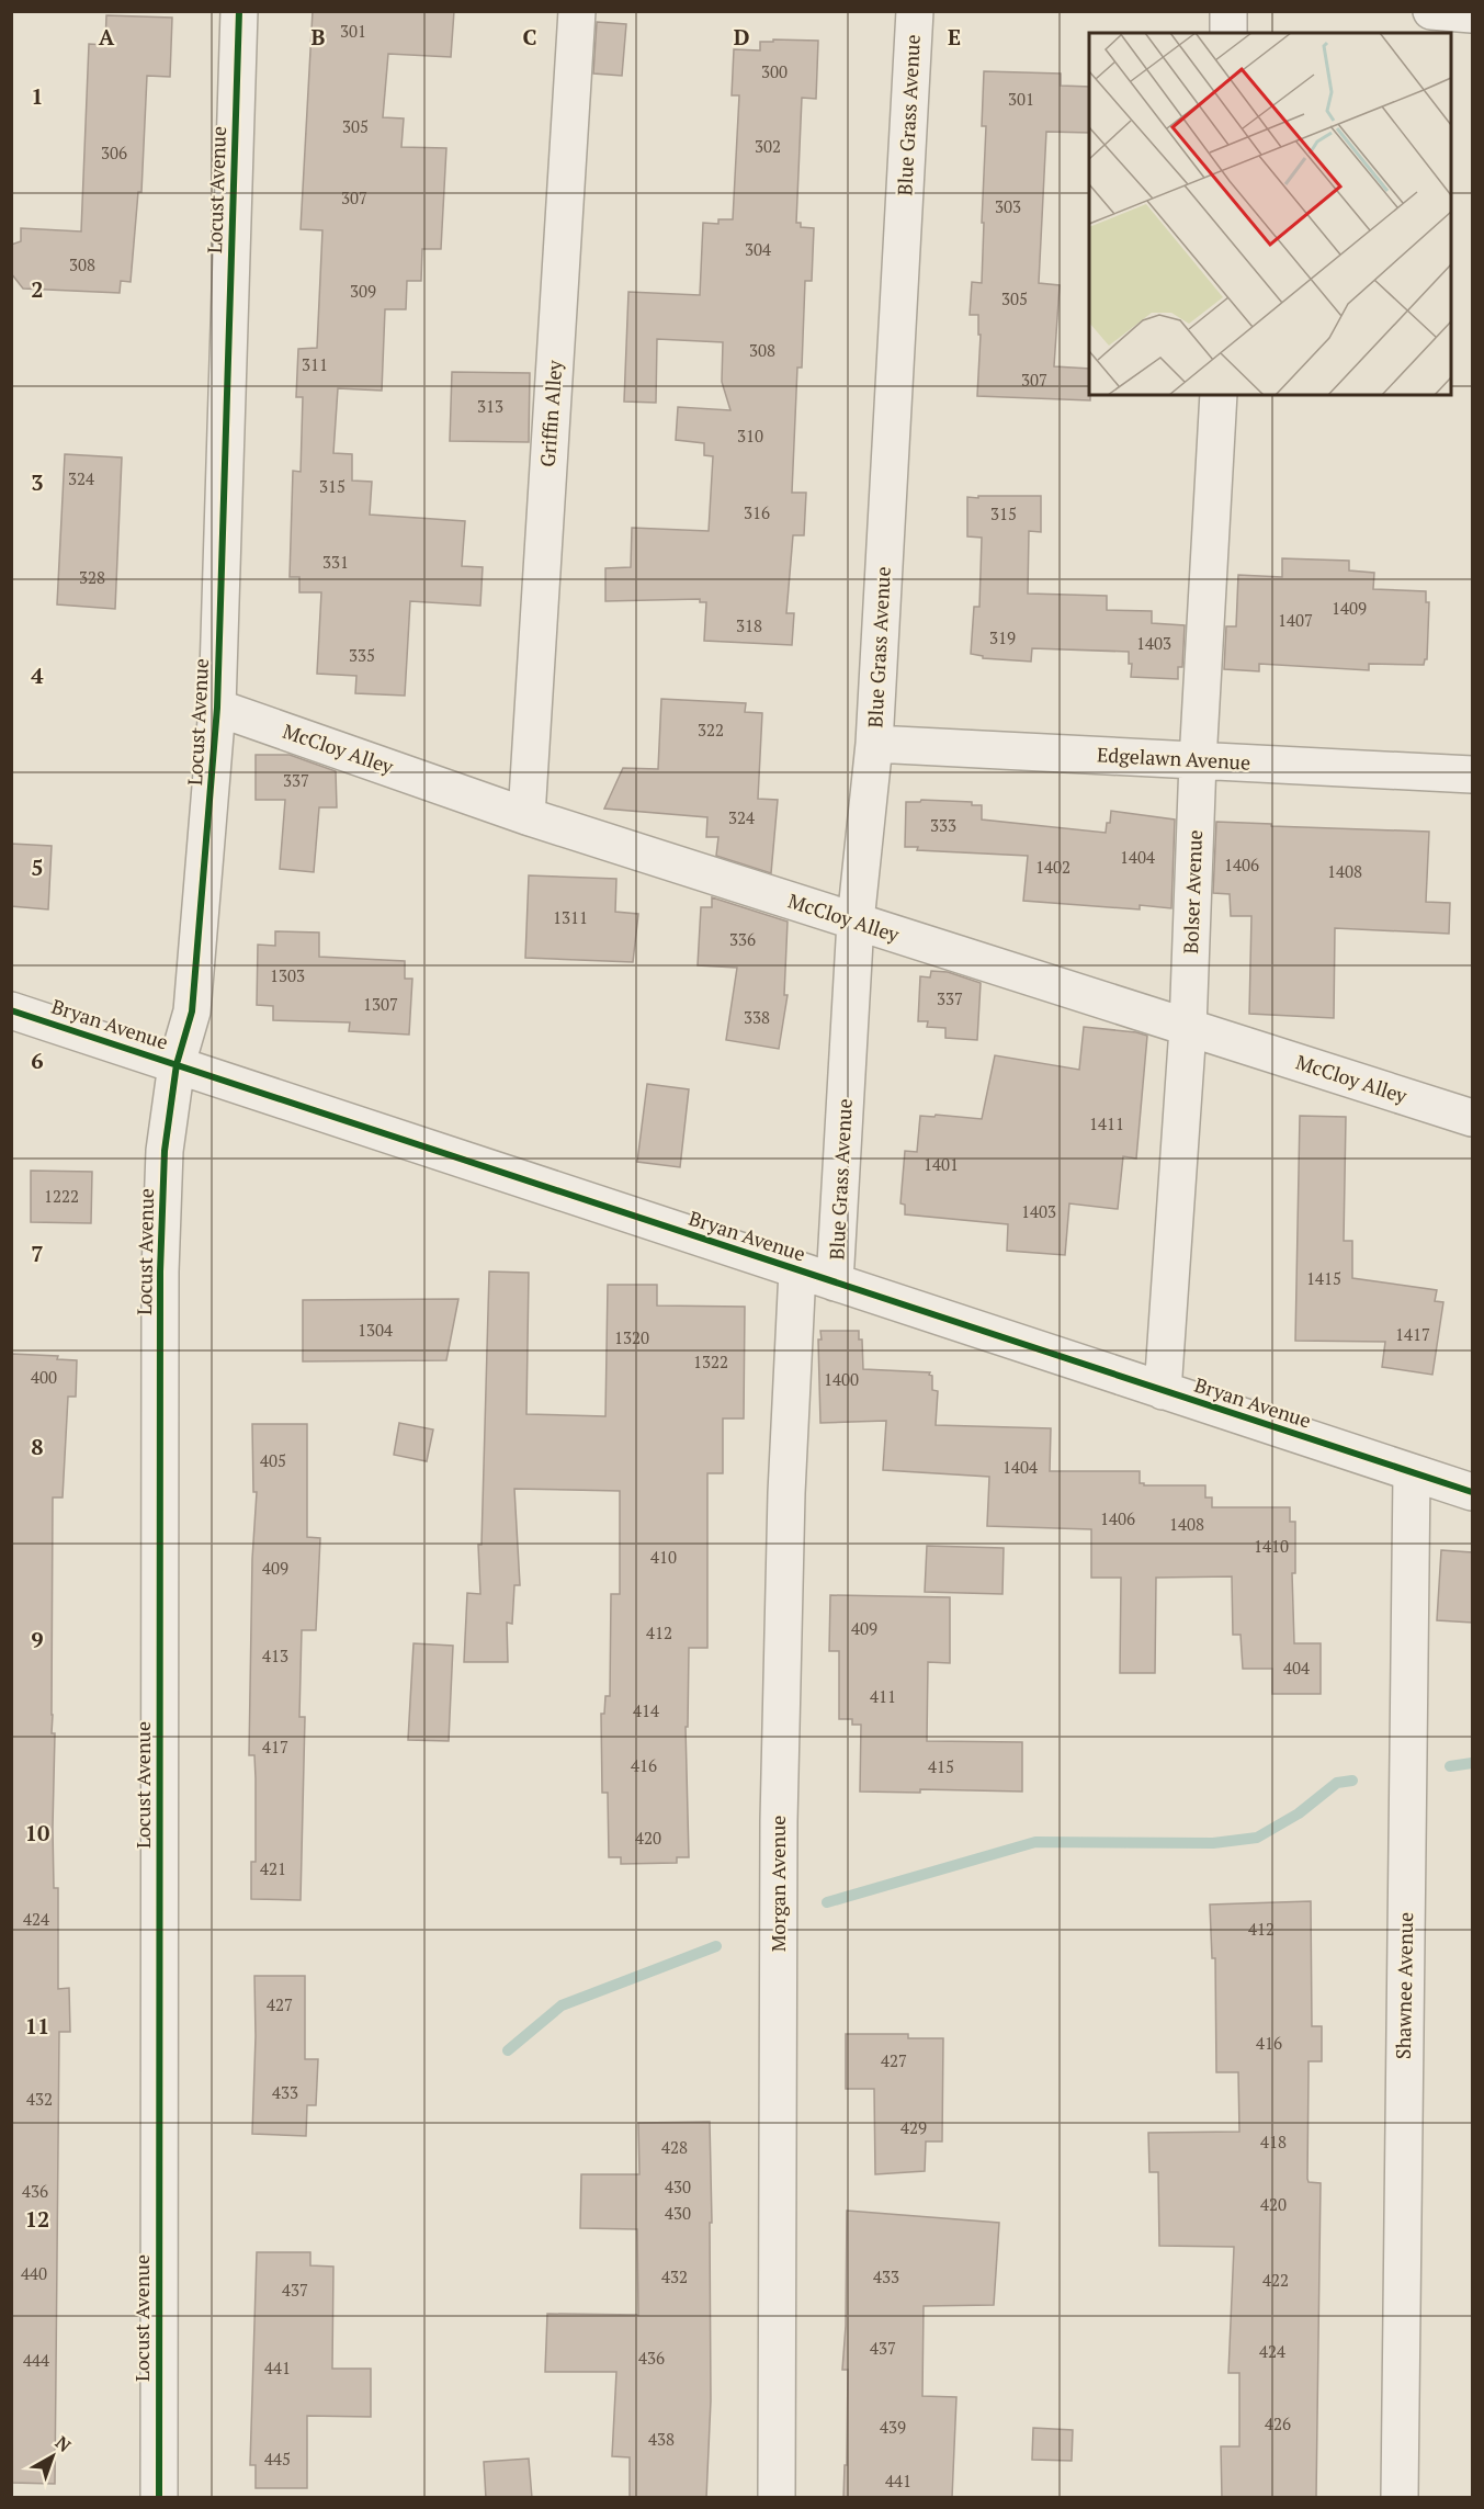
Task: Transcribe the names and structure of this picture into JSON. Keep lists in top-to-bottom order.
{
  "streets": {
    "street": [
      "Blue Grass Avenue",
      "Locust Avenue",
      "Griffin Alley",
      "McCloy Alley",
      "Edgelawn Avenue",
      "Bolser Avenue",
      "Bryan Avenue",
      "Morgan Avenue",
      "Shawnee Avenue"
    ]
  },
  "crossings": [
    ["Blue Grass Avenue", "McCloy Alley"],
    ["Blue Grass Avenue", "Edgelawn Avenue"],
    ["Blue Grass Avenue", "Bryan Avenue"],
    ["Locust Avenue", "McCloy Alley"],
    ["Locust Avenue", "Bryan Avenue"],
    ["Griffin Alley", "McCloy Alley"],
    ["McCloy Alley", "Bolser Avenue"],
    ["Edgelawn Avenue", "Bolser Avenue"],
    ["Bolser Avenue", "Bryan Avenue"],
    ["Bryan Avenue", "Morgan Avenue"],
    ["Bryan Avenue", "Shawnee Avenue"]
  ],
  "house_numbers": [
    "301",
    "300",
    "301",
    "305",
    "302",
    "306",
    "307",
    "303",
    "304",
    "308",
    "309",
    "305",
    "308",
    "311",
    "307",
    "313",
    "310",
    "324",
    "315",
    "316",
    "315",
    "331",
    "328",
    "1409",
    "1407",
    "318",
    "319",
    "1403",
    "335",
    "322",
    "337",
    "324",
    "333",
    "1404",
    "1406",
    "1402",
    "1408",
    "1311",
    "336",
    "1303",
    "337",
    "1307",
    "338",
    "1411",
    "1401",
    "1222",
    "1403",
    "1415",
    "1304",
    "1417",
    "1320",
    "1322",
    "400",
    "1400",
    "405",
    "1404",
    "1406",
    "1408",
    "1410",
    "410",
    "409",
    "409",
    "412",
    "413",
    "404",
    "411",
    "414",
    "417",
    "416",
    "415",
    "420",
    "421",
    "424",
    "412",
    "427",
    "416",
    "427",
    "433",
    "432",
    "429",
    "418",
    "428",
    "430",
    "436",
    "420",
    "430",
    "440",
    "432",
    "433",
    "422",
    "437",
    "437",
    "424",
    "436",
    "444",
    "441",
    "426",
    "439",
    "438",
    "445",
    "441"
  ],
  "north": "top right",
  "grid": {
    "columns": [
      "A",
      "B",
      "C",
      "D",
      "E"
    ],
    "rows": [
      "1",
      "2",
      "3",
      "4",
      "5",
      "6",
      "7",
      "8",
      "9",
      "10",
      "11",
      "12"
    ]
  }
}
